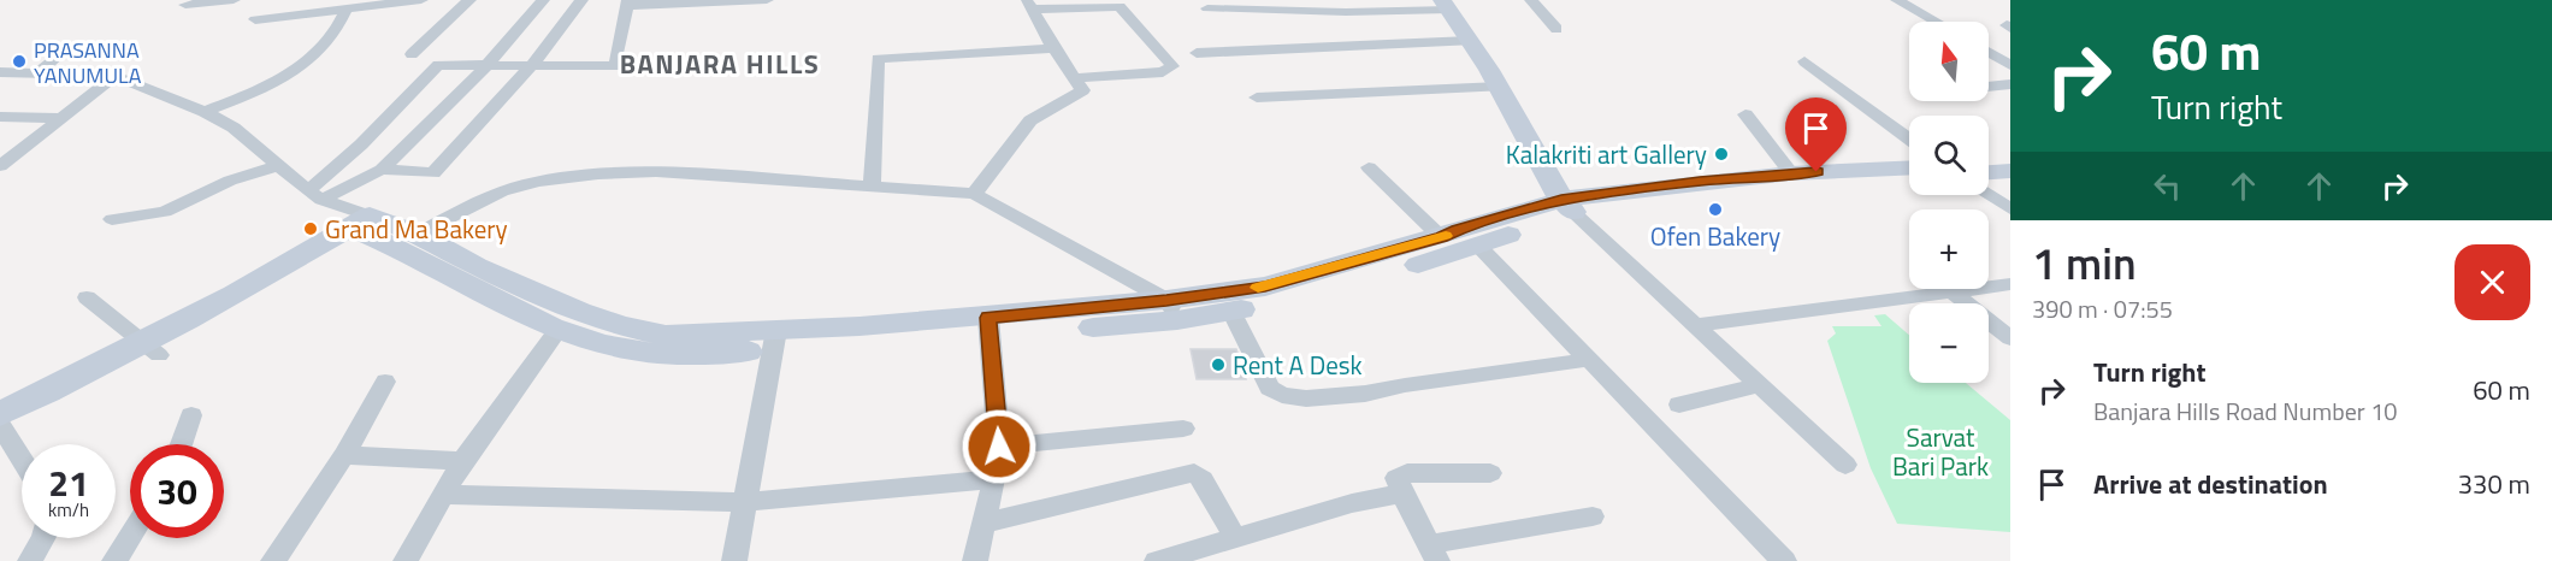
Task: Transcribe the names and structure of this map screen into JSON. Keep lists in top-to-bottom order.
{
  "districts": ["BANJARA HILLS"],
  "parks": ["Sarvat Bari Park"],
  "places": [
    "PRASANNA YANUMULA",
    "Kalakriti art Gallery",
    "Ofen Bakery",
    "Grand Ma Bakery",
    "Rent A Desk"
  ],
  "north": "top",
  "page": {
    "turn": ["60 m", "Turn right"],
    "map_buttons": ["+", "−"],
    "heading": ["1 min", "390 m · 07:55"],
    "list": [
      {
        "name": "Turn right",
        "note": "Banjara Hills Road Number 10",
        "value": "60 m"
      },
      {
        "name": "Arrive at destination",
        "value": "330 m"
      }
    ],
    "speed": "21 km/h",
    "limit": "30"
  }
}
